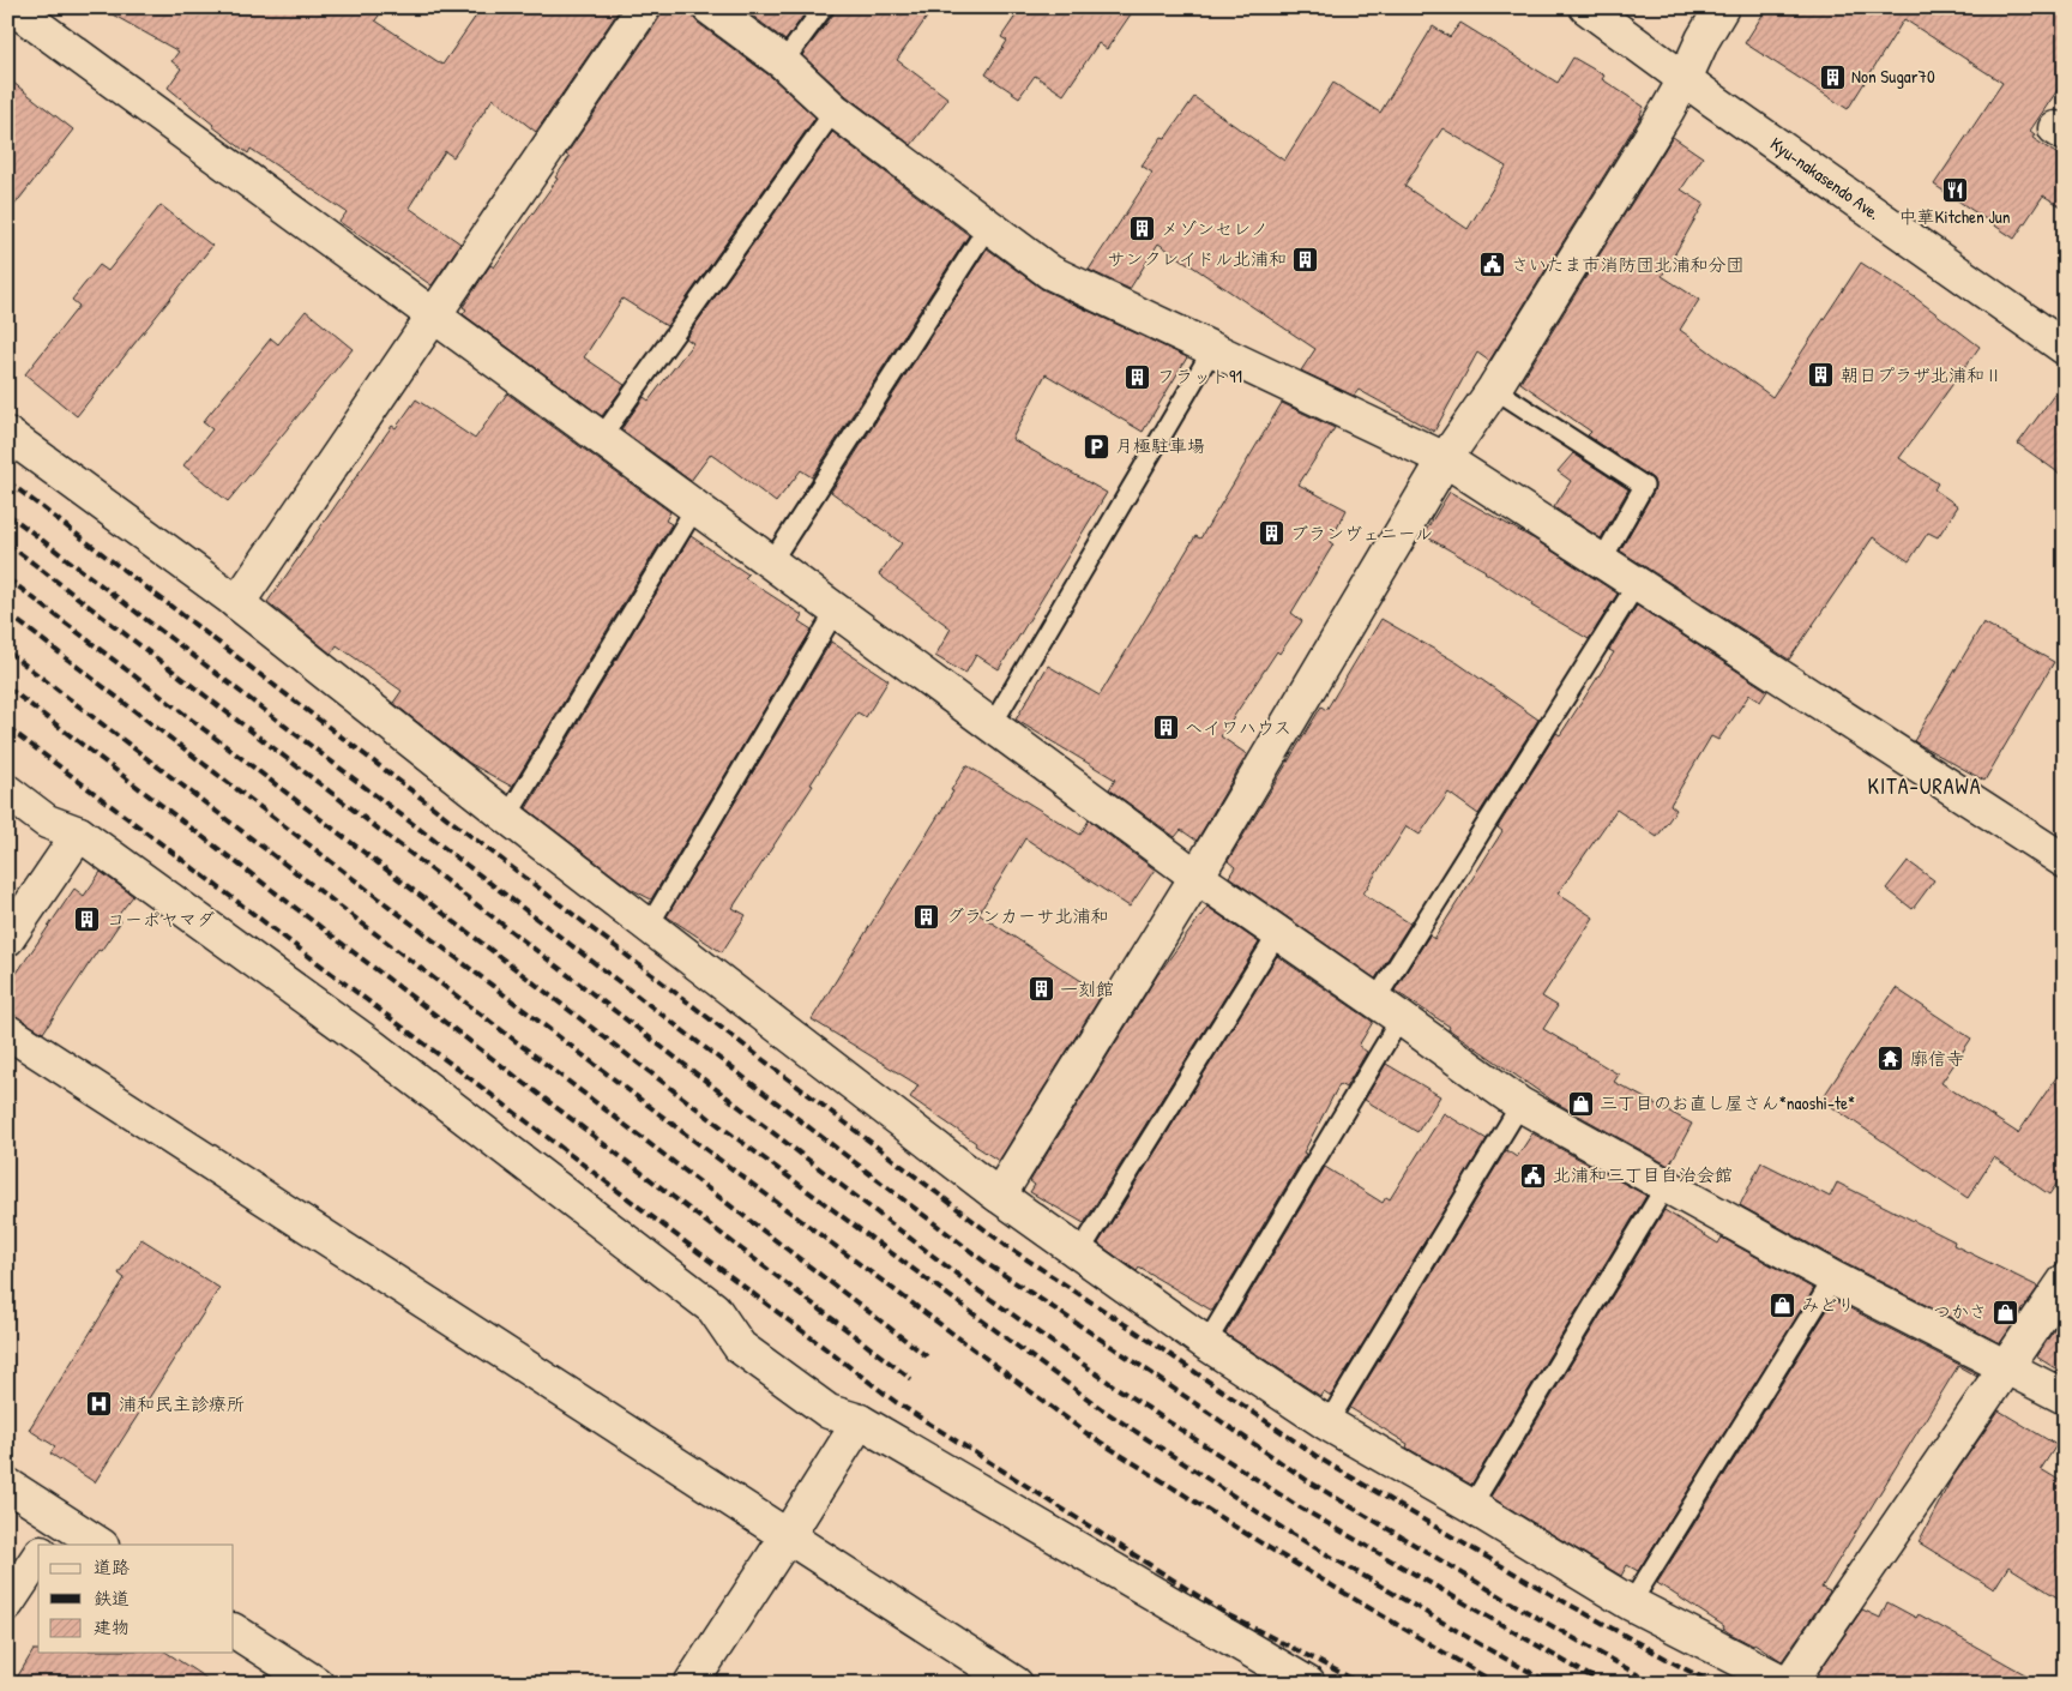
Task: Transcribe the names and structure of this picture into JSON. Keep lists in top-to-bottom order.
{
  "streets": {
    "street": ["Kyu-nakasendo Ave."]
  },
  "districts": ["KITA-URAWA"],
  "places": {
    "building": [
      "Non Sugar70",
      "メゾンセレノ",
      "サンクレイドル北浦和",
      "朝日プラザ北浦和Ⅱ",
      "フラット91",
      "ブランヴェニール",
      "ヘイワハウス",
      "グランカーサ北浦和",
      "コーポヤマダ",
      "一刻館"
    ],
    "restaurant": ["中華Kitchen Jun"],
    "public building": ["さいたま市消防団北浦和分団", "北浦和三丁目自治会館"],
    "parking": ["月極駐車場"],
    "temple": ["廓信寺"],
    "shop": ["三丁目のお直し屋さん*naoshi-te*", "みどり", "つかさ"],
    "hospital": ["浦和民主診療所"]
  },
  "legend": ["道路", "鉄道", "建物"]
}
